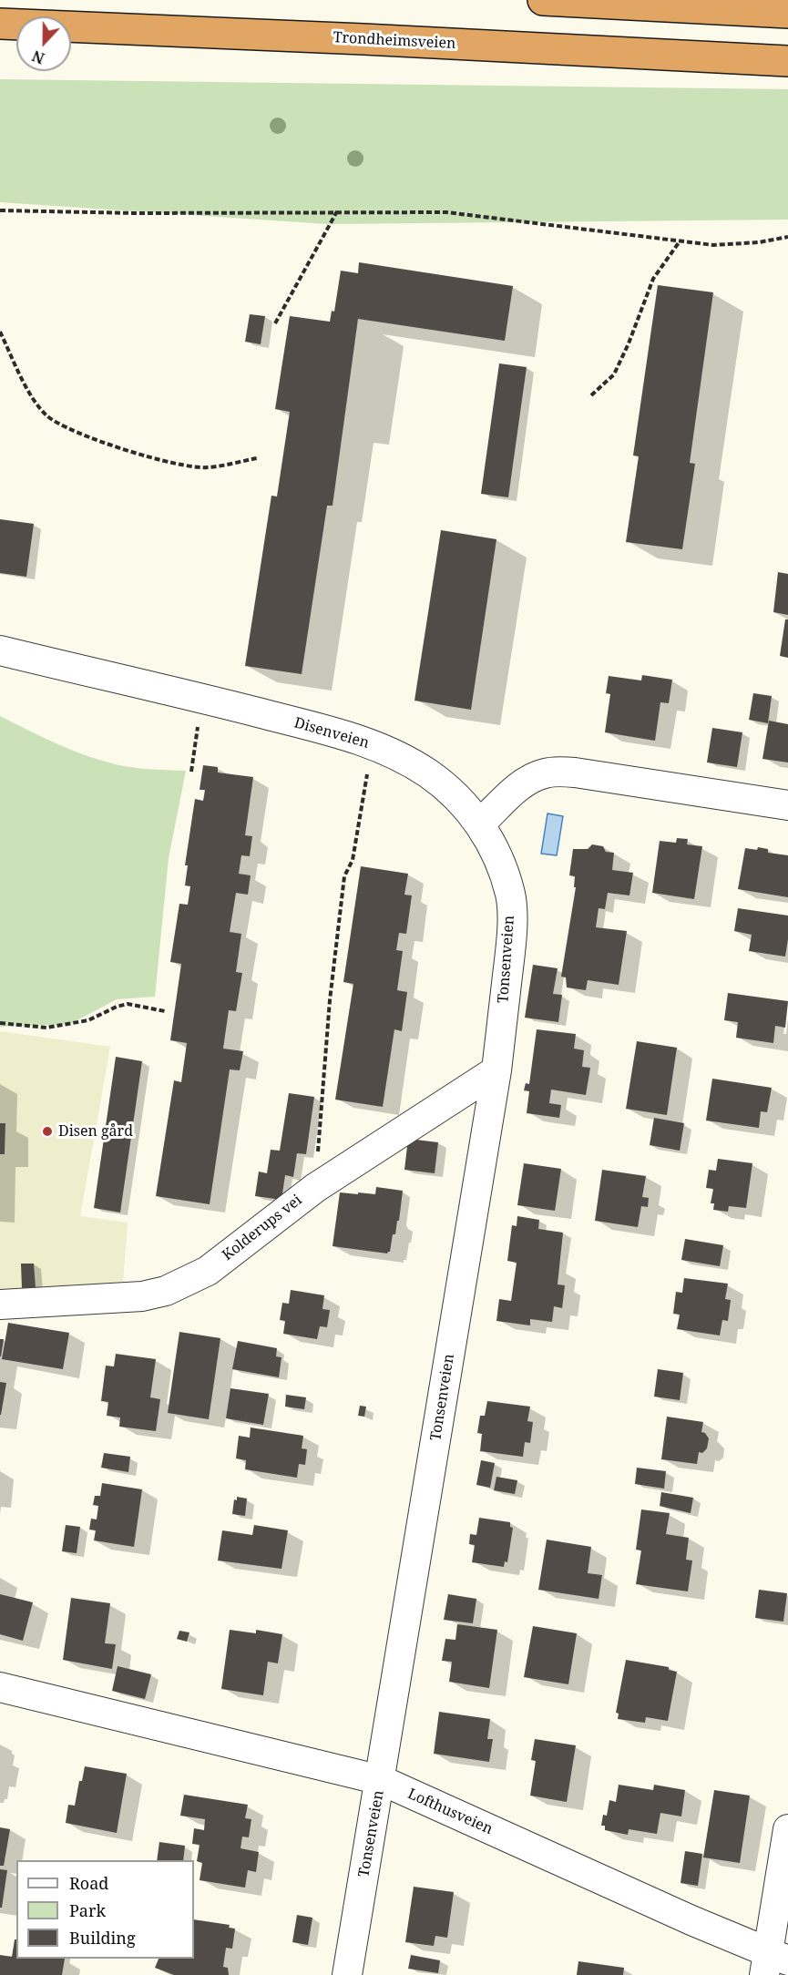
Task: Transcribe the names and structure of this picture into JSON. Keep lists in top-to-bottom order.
{
  "streets": {
    "highway": ["Trondheimsveien"],
    "street": [
      "Disenveien",
      "Tonsenveien",
      "Kolderups vei",
      "Lofthusveien"
    ]
  },
  "crossings": [
    ["Disenveien", "Tonsenveien"],
    ["Tonsenveien", "Kolderups vei"],
    ["Tonsenveien", "Lofthusveien"]
  ],
  "places": ["Disen gård"],
  "legend": ["Road", "Park", "Building"],
  "north": "bottom"
}
